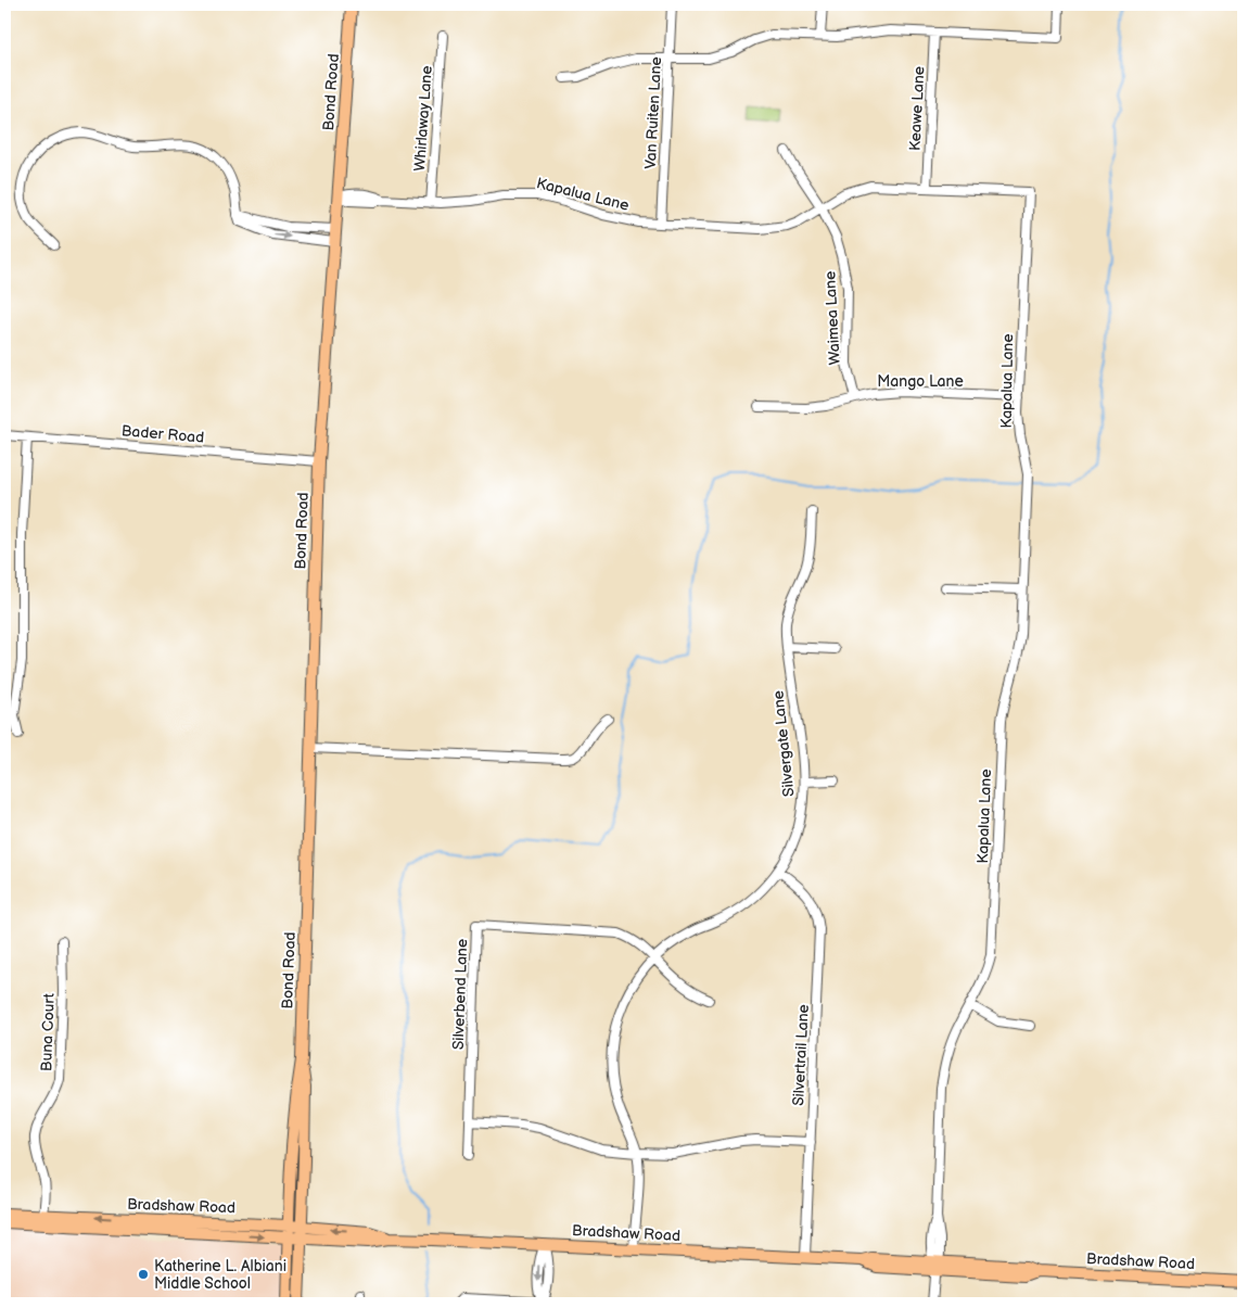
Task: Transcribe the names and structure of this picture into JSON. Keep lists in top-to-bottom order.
{
  "streets": {
    "main road": ["Bond Road", "Bradshaw Road"],
    "street": [
      "Keawe Lane",
      "Van Ruiten Lane",
      "Whirlaway Lane",
      "Kapalua Lane",
      "Waimea Lane",
      "Mango Lane",
      "Bader Road",
      "Silvergate Lane",
      "Silverbend Lane",
      "Buna Court",
      "Silvertrail Lane"
    ]
  },
  "crossings": [
    ["Bond Road", "Kapalua Lane"],
    ["Bond Road", "Bader Road"],
    ["Bond Road", "Bradshaw Road"],
    ["Keawe Lane", "Kapalua Lane"],
    ["Van Ruiten Lane", "Kapalua Lane"],
    ["Whirlaway Lane", "Kapalua Lane"],
    ["Kapalua Lane", "Waimea Lane"],
    ["Kapalua Lane", "Mango Lane"],
    ["Kapalua Lane", "Bradshaw Road"],
    ["Waimea Lane", "Mango Lane"],
    ["Silvergate Lane", "Silverbend Lane"],
    ["Silvergate Lane", "Silvertrail Lane"],
    ["Silvergate Lane", "Bradshaw Road"],
    ["Buna Court", "Bradshaw Road"],
    ["Silvertrail Lane", "Bradshaw Road"]
  ],
  "places": ["Katherine L. Albiani Middle School"]
}
